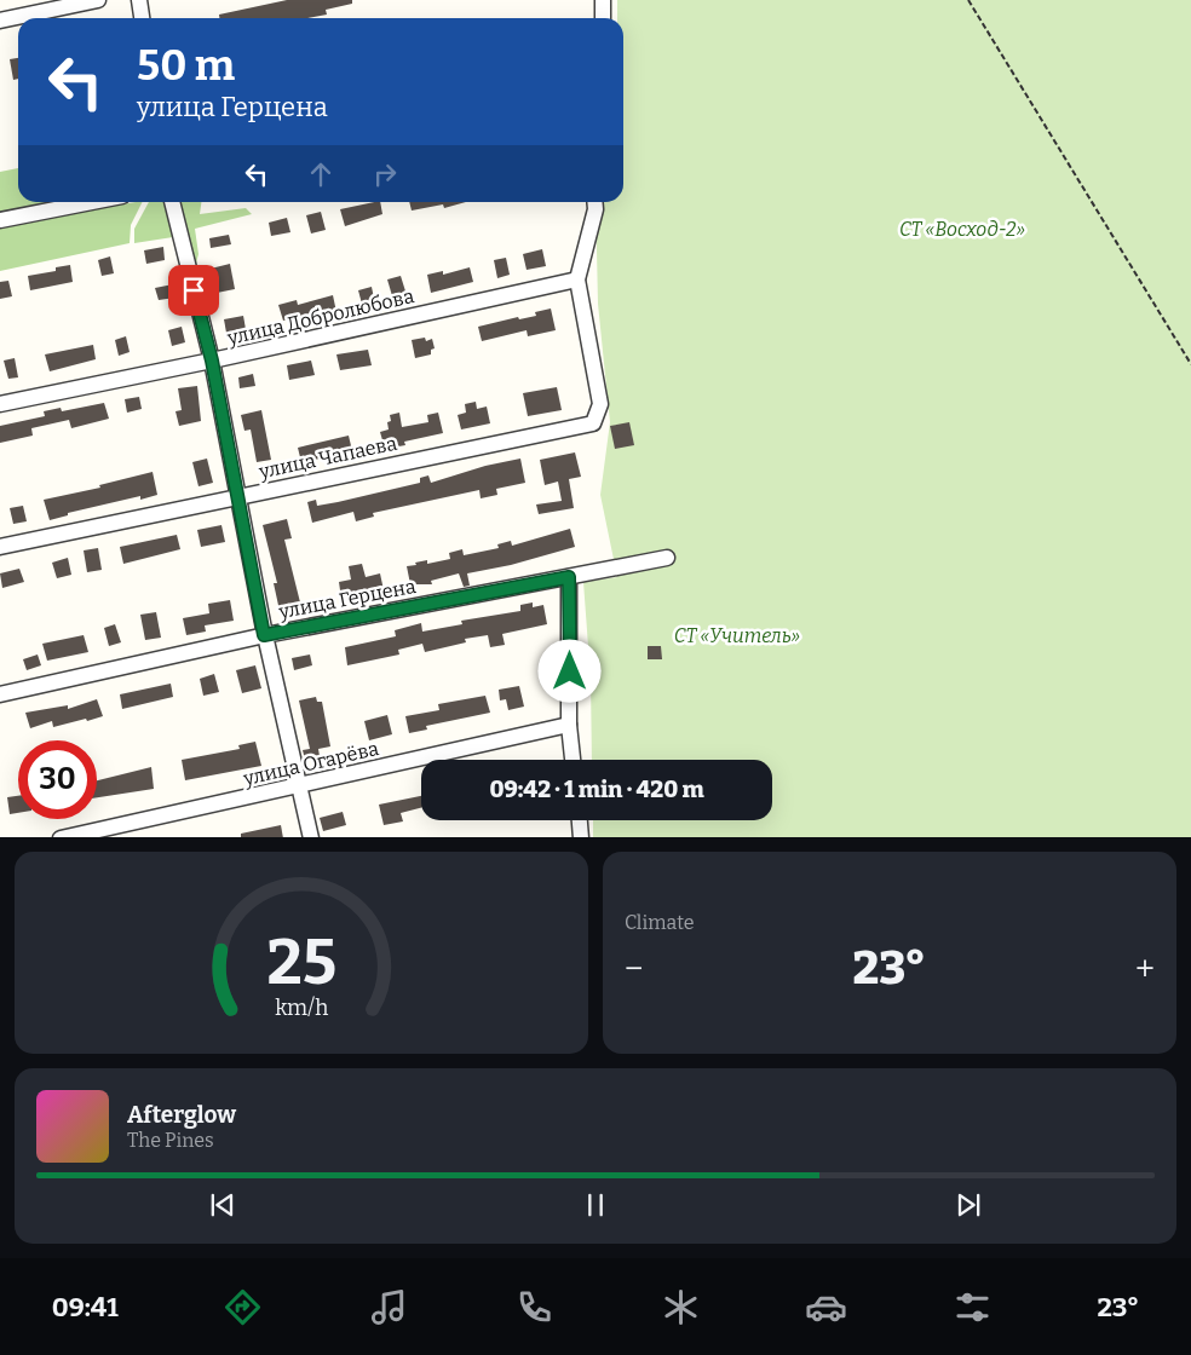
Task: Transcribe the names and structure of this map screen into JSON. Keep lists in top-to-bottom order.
{
  "streets": {
    "street": [
      "улица Добролюбова",
      "улица Чапаева",
      "улица Герцена",
      "улица Огарёва"
    ]
  },
  "crossings": [
    ["улица Добролюбова", "улица Чапаева"]
  ],
  "parks": ["СТ «Восход-2»", "СТ «Учитель»"],
  "page": {
    "turn": ["50 m", "улица Герцена"],
    "limit": "30",
    "trip": "09:42 · 1 min · 420 m",
    "tile": "Climate",
    "heat": ["−", "23°", "+"],
    "song": ["Afterglow", "The Pines"],
    "tabs": ["09:41", "23°"],
    "gauge": ["25", "km/h"]
  }
}
